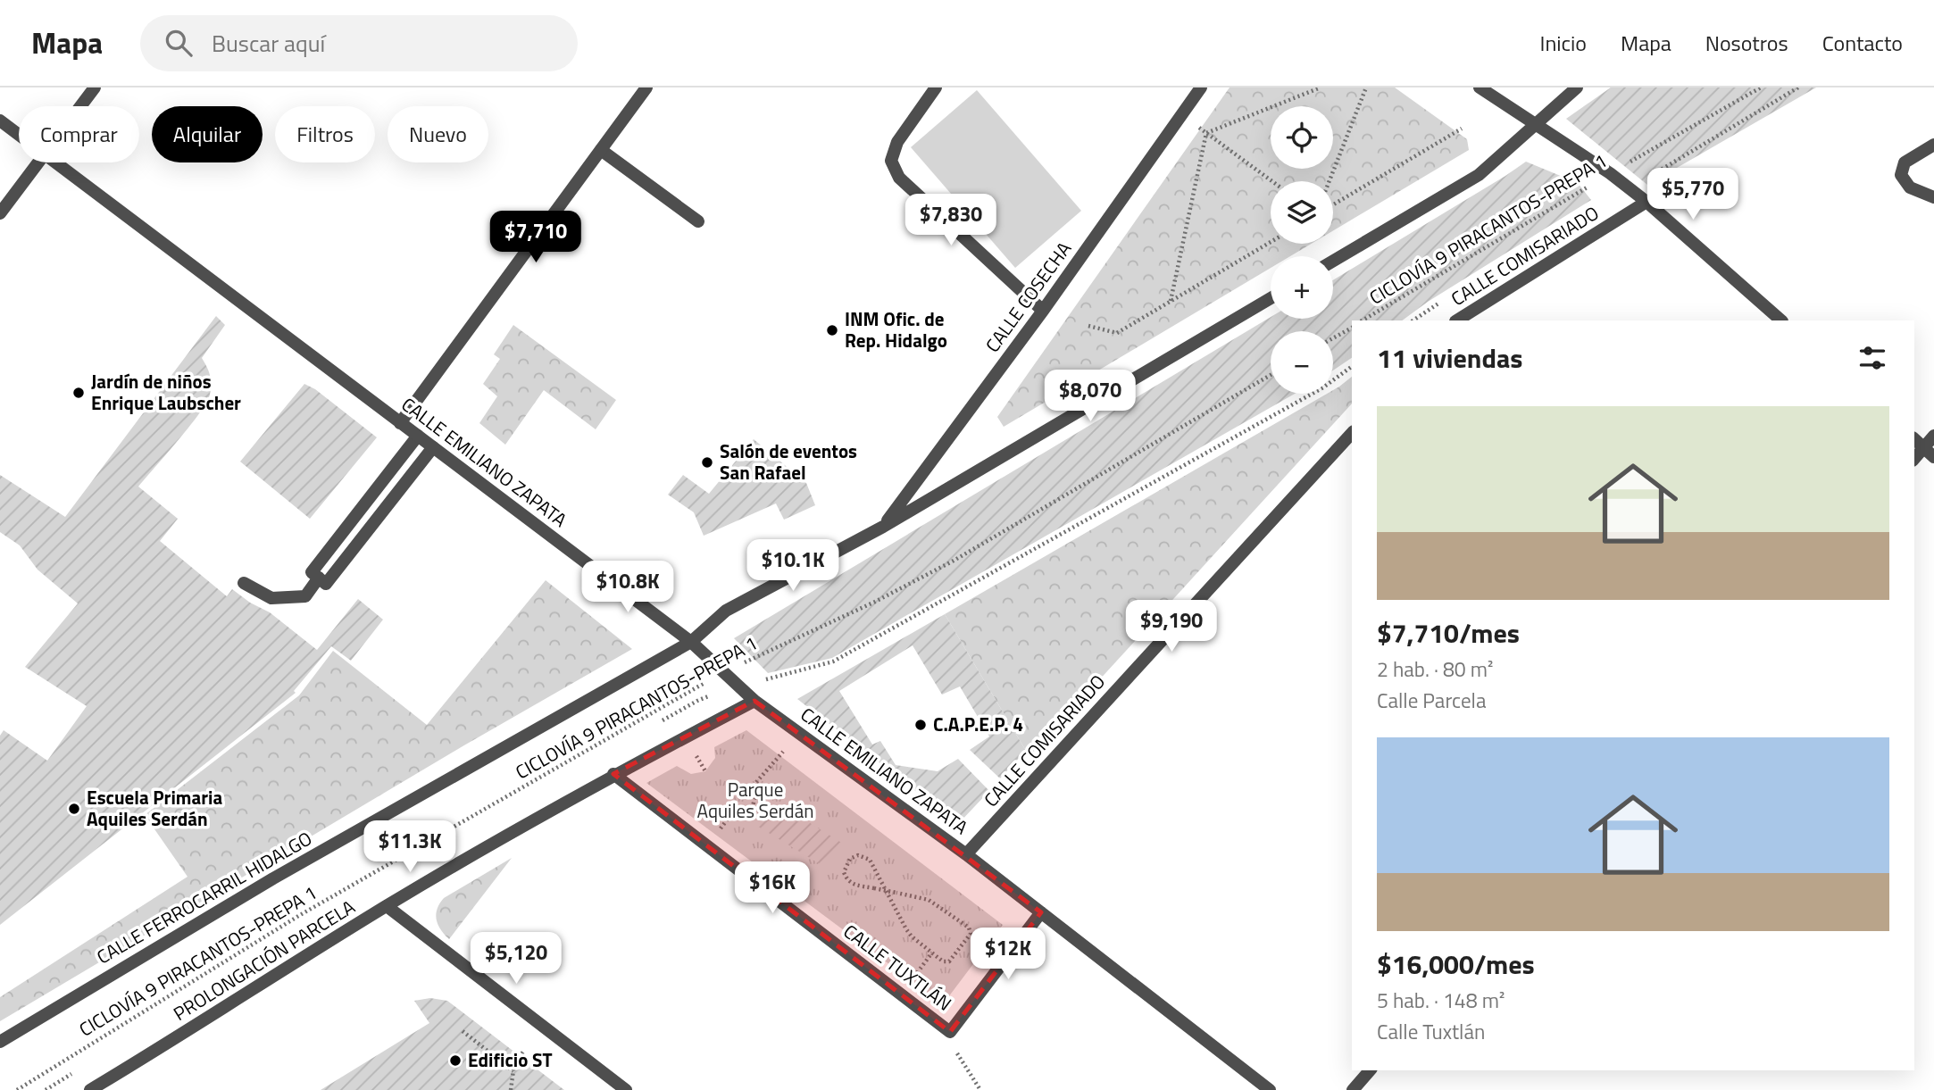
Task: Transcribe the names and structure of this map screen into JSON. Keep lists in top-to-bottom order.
{
  "streets": {
    "street": [
      "CALLE COMISARIADO",
      "CALLE COSECHA",
      "CALLE EMILIANO ZAPATA",
      "CALLE FERROCARRIL HIDALGO",
      "PROLONGACIÓN PARCELA",
      "CALLE TUXTLÁN"
    ],
    "path": ["CICLOVÍA 9 PIRACANTOS-PREPA 1"]
  },
  "crossings": [
    ["CICLOVÍA 9 PIRACANTOS-PREPA 1", "CALLE EMILIANO ZAPATA"],
    ["CALLE COMISARIADO", "CALLE EMILIANO ZAPATA"],
    ["CALLE COSECHA", "CALLE FERROCARRIL HIDALGO"],
    ["CALLE EMILIANO ZAPATA", "CALLE FERROCARRIL HIDALGO"],
    ["CALLE EMILIANO ZAPATA", "PROLONGACIÓN PARCELA"],
    ["PROLONGACIÓN PARCELA", "CALLE TUXTLÁN"]
  ],
  "parks": ["Parque Aquiles Serdán"],
  "places": [
    "INM Ofic. de Rep. Hidalgo",
    "Jardín de niños Enrique Laubscher",
    "Salón de eventos San Rafael",
    "C.A.P.E.P. 4",
    "Escuela Primaria Aquiles Serdán",
    "Edificio ST"
  ],
  "page": {
    "header": "Mapa",
    "search": "Buscar aquí",
    "nav": [
      "Inicio",
      "Mapa",
      "Nosotros",
      "Contacto"
    ],
    "map_buttons": ["+", "−"],
    "chip": [
      "Comprar",
      "Alquilar",
      "Filtros",
      "Nuevo"
    ],
    "price": [
      "$5,770",
      "$7,830",
      "$7,710",
      "$8,070",
      "$10.1K",
      "$10.8K",
      "$9,190",
      "$11.3K",
      "$16K",
      "$12K",
      "$5,120"
    ],
    "heading": "11 viviendas",
    "list": [
      {
        "name": "$7,710/mes",
        "note": "2 hab. · 80 m² · Calle Parcela"
      },
      {
        "name": "$16,000/mes",
        "note": "5 hab. · 148 m² · Calle Tuxtlán"
      }
    ]
  }
}
